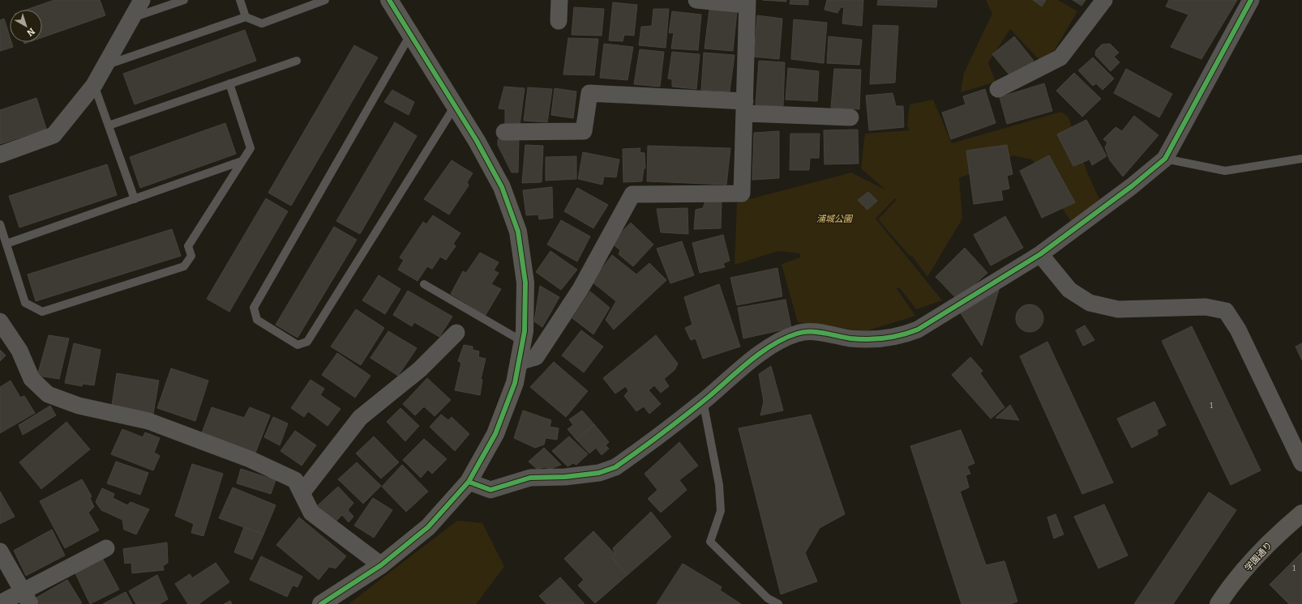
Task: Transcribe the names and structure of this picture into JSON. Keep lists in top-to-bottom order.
{
  "streets": {
    "street": ["学園通り"]
  },
  "parks": ["浦城公園"],
  "house_numbers": ["1", "1"],
  "north": "bottom right"
}
